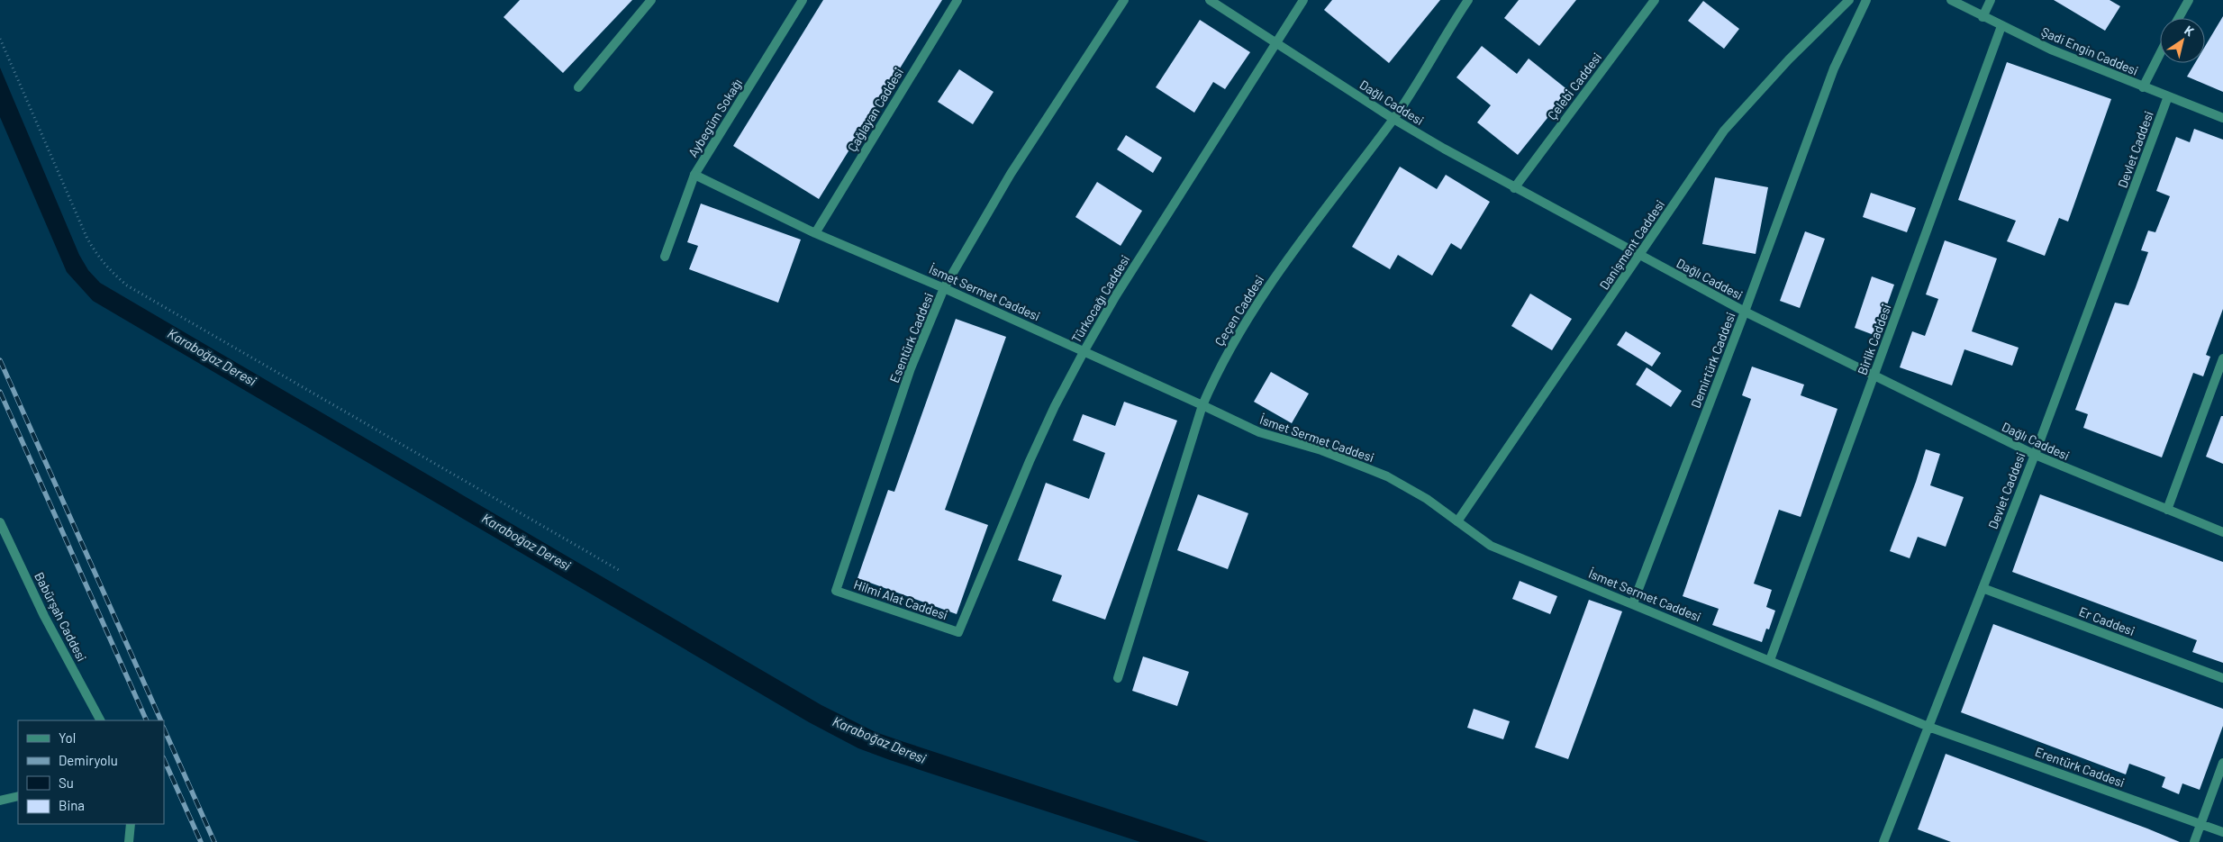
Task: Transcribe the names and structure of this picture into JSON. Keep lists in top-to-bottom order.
{
  "streets": {
    "street": [
      "Şadi Engin Caddesi",
      "Çelebi Caddesi",
      "Dağlı Caddesi",
      "Çağlayan Caddesi",
      "Aybegüm Sokağı",
      "Devlet Caddesi",
      "Danişment Caddesi",
      "İsmet Sermet Caddesi",
      "Türkocağı Caddesi",
      "Çeçen Caddesi",
      "Esentürk Caddesi",
      "Birlik Caddesi",
      "Demirtürk Caddesi",
      "Hilmi Alat Caddesi",
      "Babürşah Caddesi",
      "Er Caddesi",
      "Erentürk Caddesi"
    ]
  },
  "crossings": [
    ["Şadi Engin Caddesi", "Devlet Caddesi"],
    ["Şadi Engin Caddesi", "Birlik Caddesi"],
    ["Çelebi Caddesi", "Dağlı Caddesi"],
    ["Dağlı Caddesi", "Devlet Caddesi"],
    ["Dağlı Caddesi", "Danişment Caddesi"],
    ["Dağlı Caddesi", "Türkocağı Caddesi"],
    ["Dağlı Caddesi", "Çeçen Caddesi"],
    ["Dağlı Caddesi", "Birlik Caddesi"],
    ["Dağlı Caddesi", "Demirtürk Caddesi"],
    ["Çağlayan Caddesi", "İsmet Sermet Caddesi"],
    ["Aybegüm Sokağı", "İsmet Sermet Caddesi"],
    ["Devlet Caddesi", "İsmet Sermet Caddesi"],
    ["Devlet Caddesi", "Er Caddesi"],
    ["Devlet Caddesi", "Erentürk Caddesi"],
    ["Danişment Caddesi", "İsmet Sermet Caddesi"],
    ["İsmet Sermet Caddesi", "Türkocağı Caddesi"],
    ["İsmet Sermet Caddesi", "Çeçen Caddesi"],
    ["İsmet Sermet Caddesi", "Esentürk Caddesi"],
    ["İsmet Sermet Caddesi", "Birlik Caddesi"],
    ["İsmet Sermet Caddesi", "Demirtürk Caddesi"],
    ["İsmet Sermet Caddesi", "Erentürk Caddesi"],
    ["Türkocağı Caddesi", "Hilmi Alat Caddesi"],
    ["Esentürk Caddesi", "Hilmi Alat Caddesi"]
  ],
  "water": ["Karaboğaz Deresi"],
  "legend": [
    "Yol",
    "Demiryolu",
    "Su",
    "Bina"
  ],
  "north": "top right"
}
